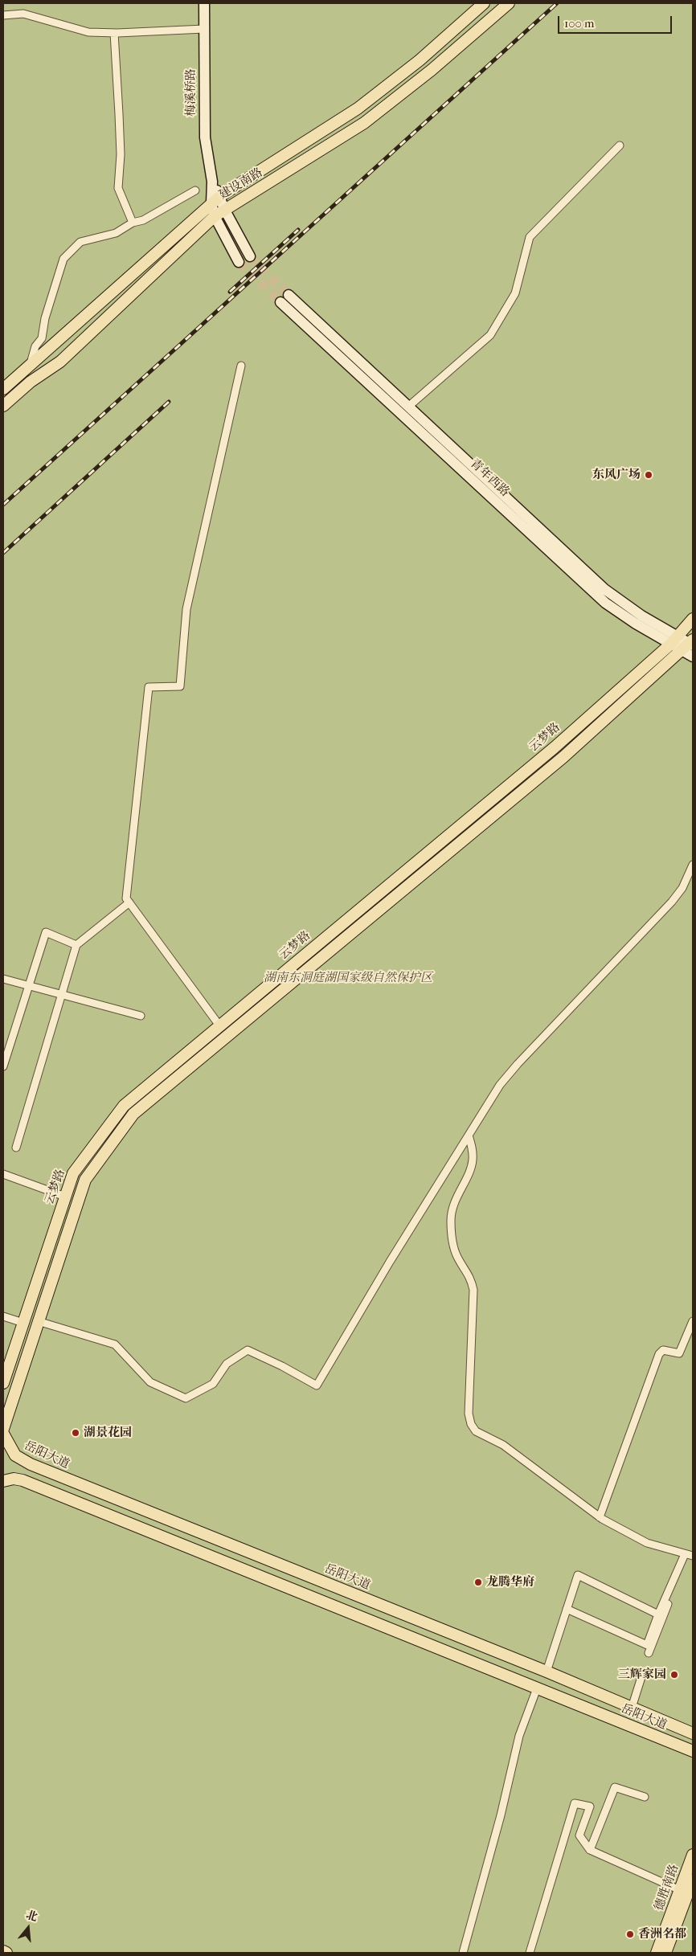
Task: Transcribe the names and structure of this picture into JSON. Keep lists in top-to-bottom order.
{
  "streets": {
    "main road": [
      "梅溪桥路",
      "建设南路",
      "青年西路",
      "云梦路",
      "岳阳大道",
      "德胜南路"
    ]
  },
  "crossings": [
    ["青年西路", "云梦路"]
  ],
  "parks": ["湖南东洞庭湖国家级自然保护区"],
  "places": [
    "东风广场",
    "湖景花园",
    "龙腾华府",
    "三辉家园",
    "香洲名都"
  ],
  "scale_bar": "100 m",
  "north": "top"
}
